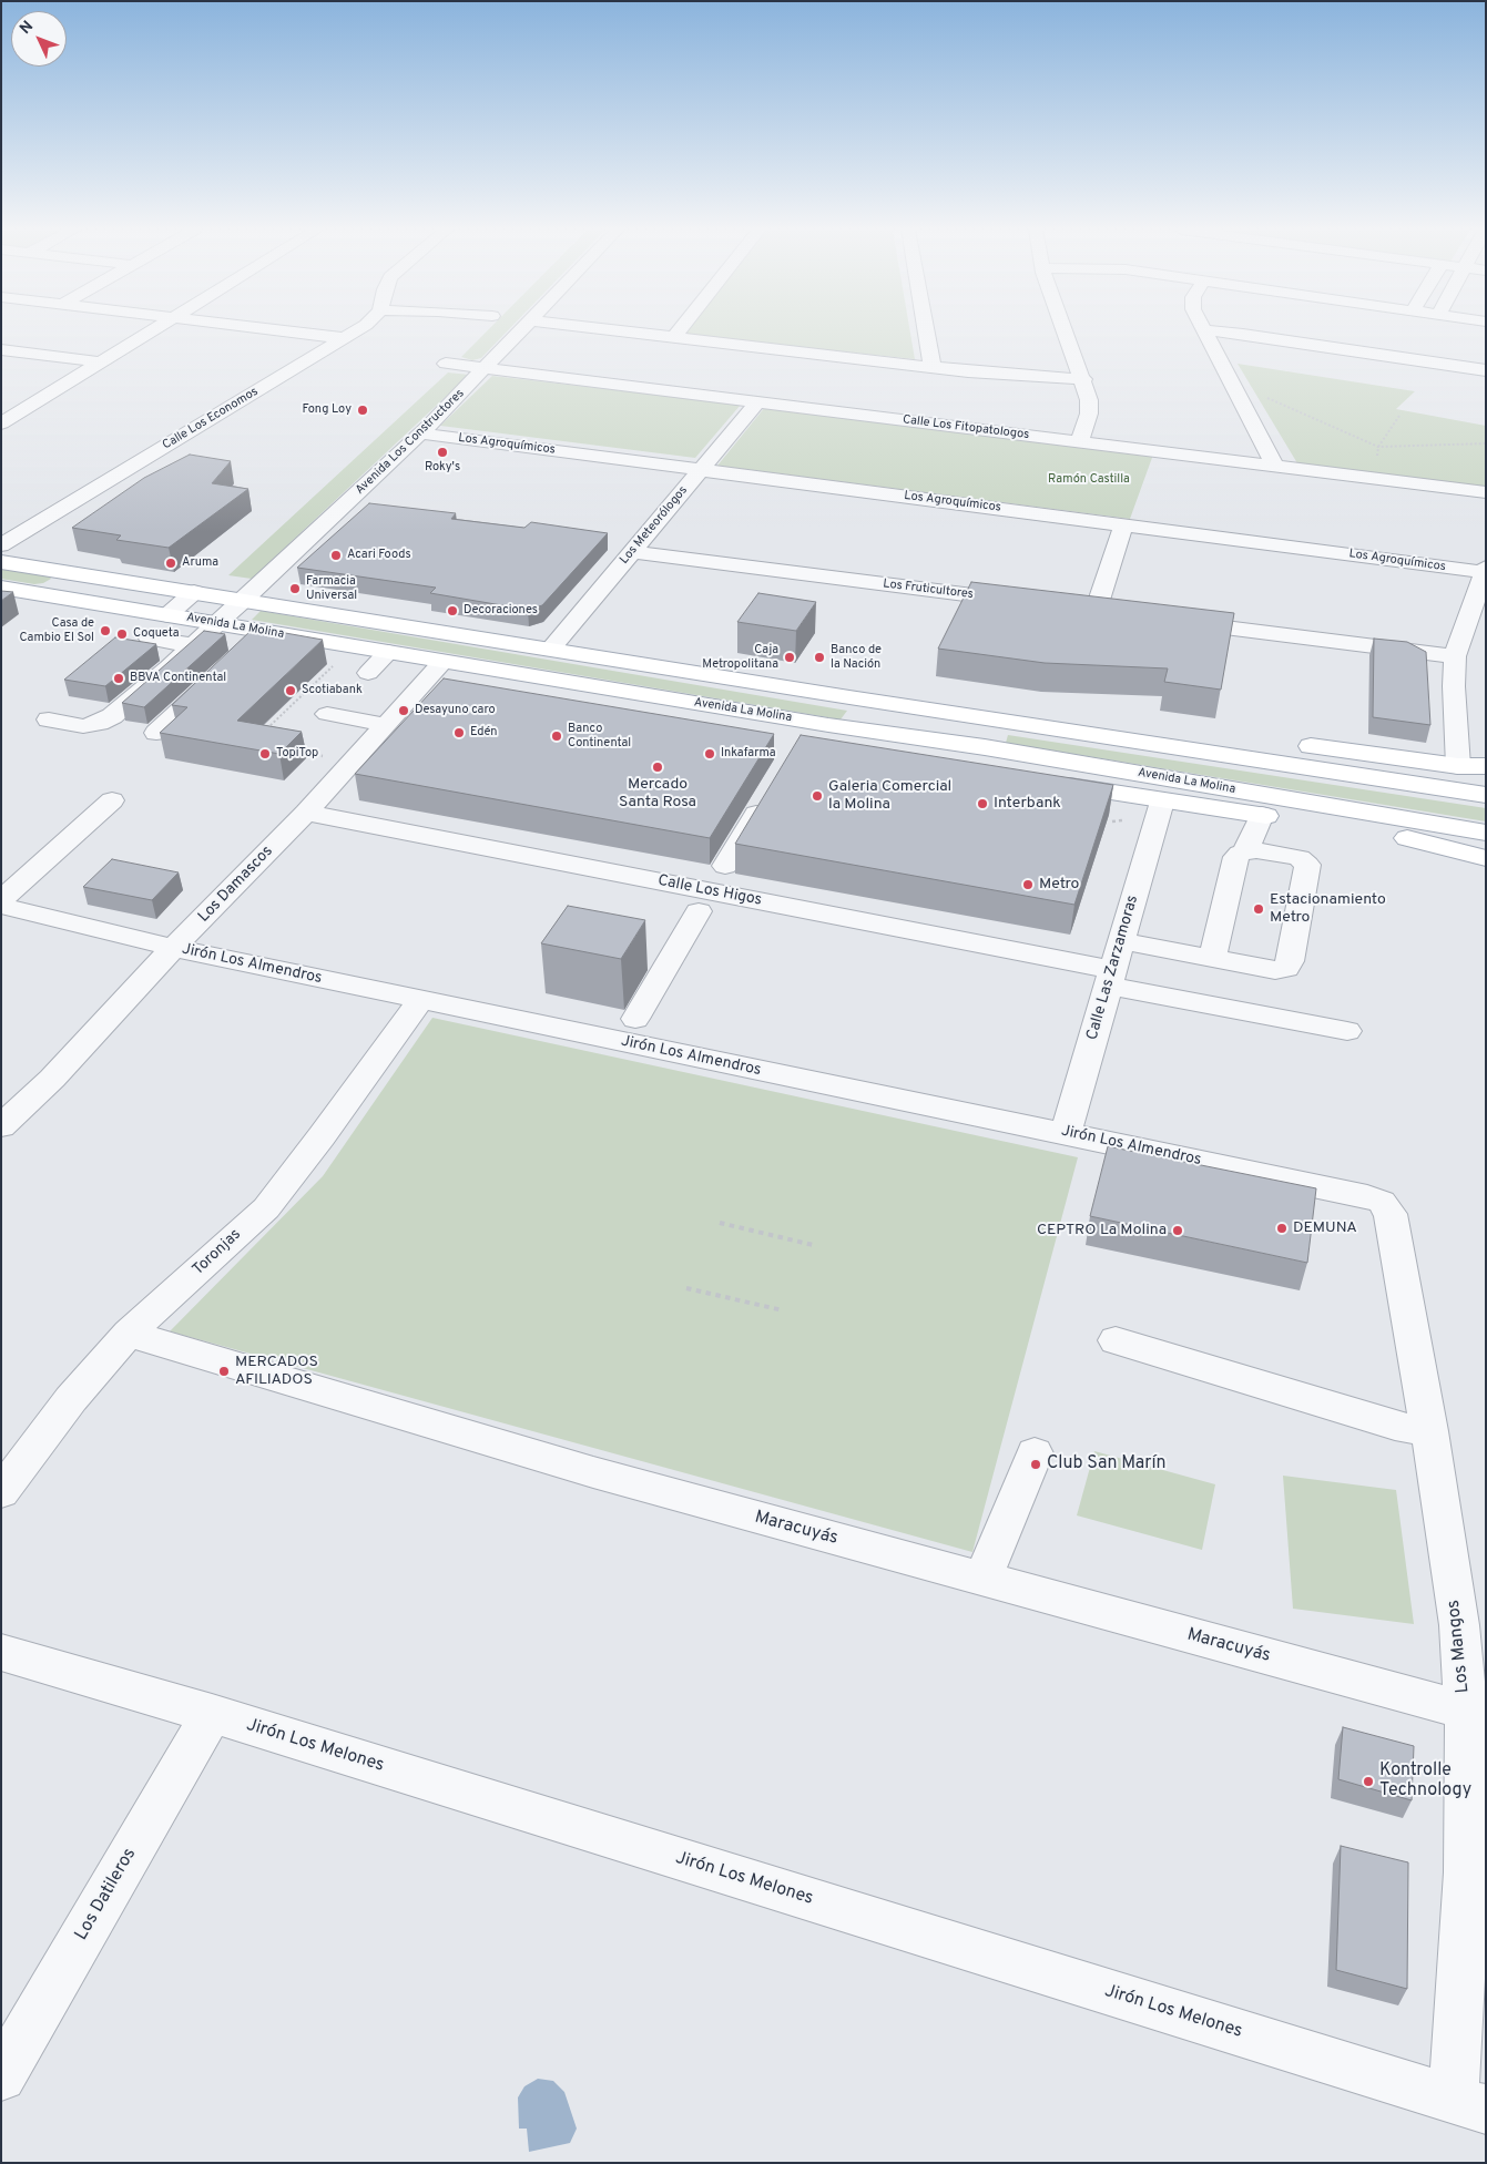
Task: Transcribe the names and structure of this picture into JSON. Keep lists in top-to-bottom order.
{
  "streets": {
    "main road": ["Avenida La Molina"],
    "street": [
      "Calle Los Economos",
      "Calle Los Fitopatologos",
      "Avenida Los Constructores",
      "Los Agroquímicos",
      "Los Meteorólogos",
      "Los Fruticultores",
      "Los Damascos",
      "Calle Los Higos",
      "Jirón Los Almendros",
      "Calle Las Zarzamoras",
      "Toronjas",
      "Maracuyás",
      "Los Mangos",
      "Jirón Los Melones",
      "Los Datileros"
    ]
  },
  "crossings": [
    ["Calle Los Fitopatologos", "Avenida Los Constructores"],
    ["Calle Los Fitopatologos", "Los Meteorólogos"],
    ["Avenida Los Constructores", "Los Agroquímicos"],
    ["Avenida Los Constructores", "Avenida La Molina"],
    ["Los Agroquímicos", "Los Meteorólogos"],
    ["Los Meteorólogos", "Los Fruticultores"],
    ["Los Meteorólogos", "Avenida La Molina"],
    ["Avenida La Molina", "Los Damascos"],
    ["Los Damascos", "Calle Los Higos"],
    ["Los Damascos", "Jirón Los Almendros"],
    ["Calle Los Higos", "Calle Las Zarzamoras"],
    ["Jirón Los Almendros", "Calle Las Zarzamoras"],
    ["Jirón Los Almendros", "Toronjas"],
    ["Jirón Los Almendros", "Los Mangos"],
    ["Toronjas", "Maracuyás"],
    ["Maracuyás", "Los Mangos"],
    ["Los Mangos", "Jirón Los Melones"],
    ["Jirón Los Melones", "Los Datileros"]
  ],
  "parks": ["Ramón Castilla"],
  "places": [
    "Fong Loy",
    "Roky's",
    "Acari Foods",
    "Aruma",
    "Farmacia Universal",
    "Decoraciones",
    "Casa de Cambio El Sol",
    "Coqueta",
    "Caja Metropolitana",
    "Banco de la Nación",
    "BBVA Continental",
    "Scotiabank",
    "Desayuno caro",
    "Edén",
    "Banco Continental",
    "TopiTop",
    "Inkafarma",
    "Mercado Santa Rosa",
    "Galeria Comercial la Molina",
    "Interbank",
    "Metro",
    "Estacionamiento Metro",
    "DEMUNA",
    "CEPTRO La Molina",
    "MERCADOS AFILIADOS",
    "Club San Marín",
    "Kontrolle Technology"
  ],
  "north": "top left"
}
